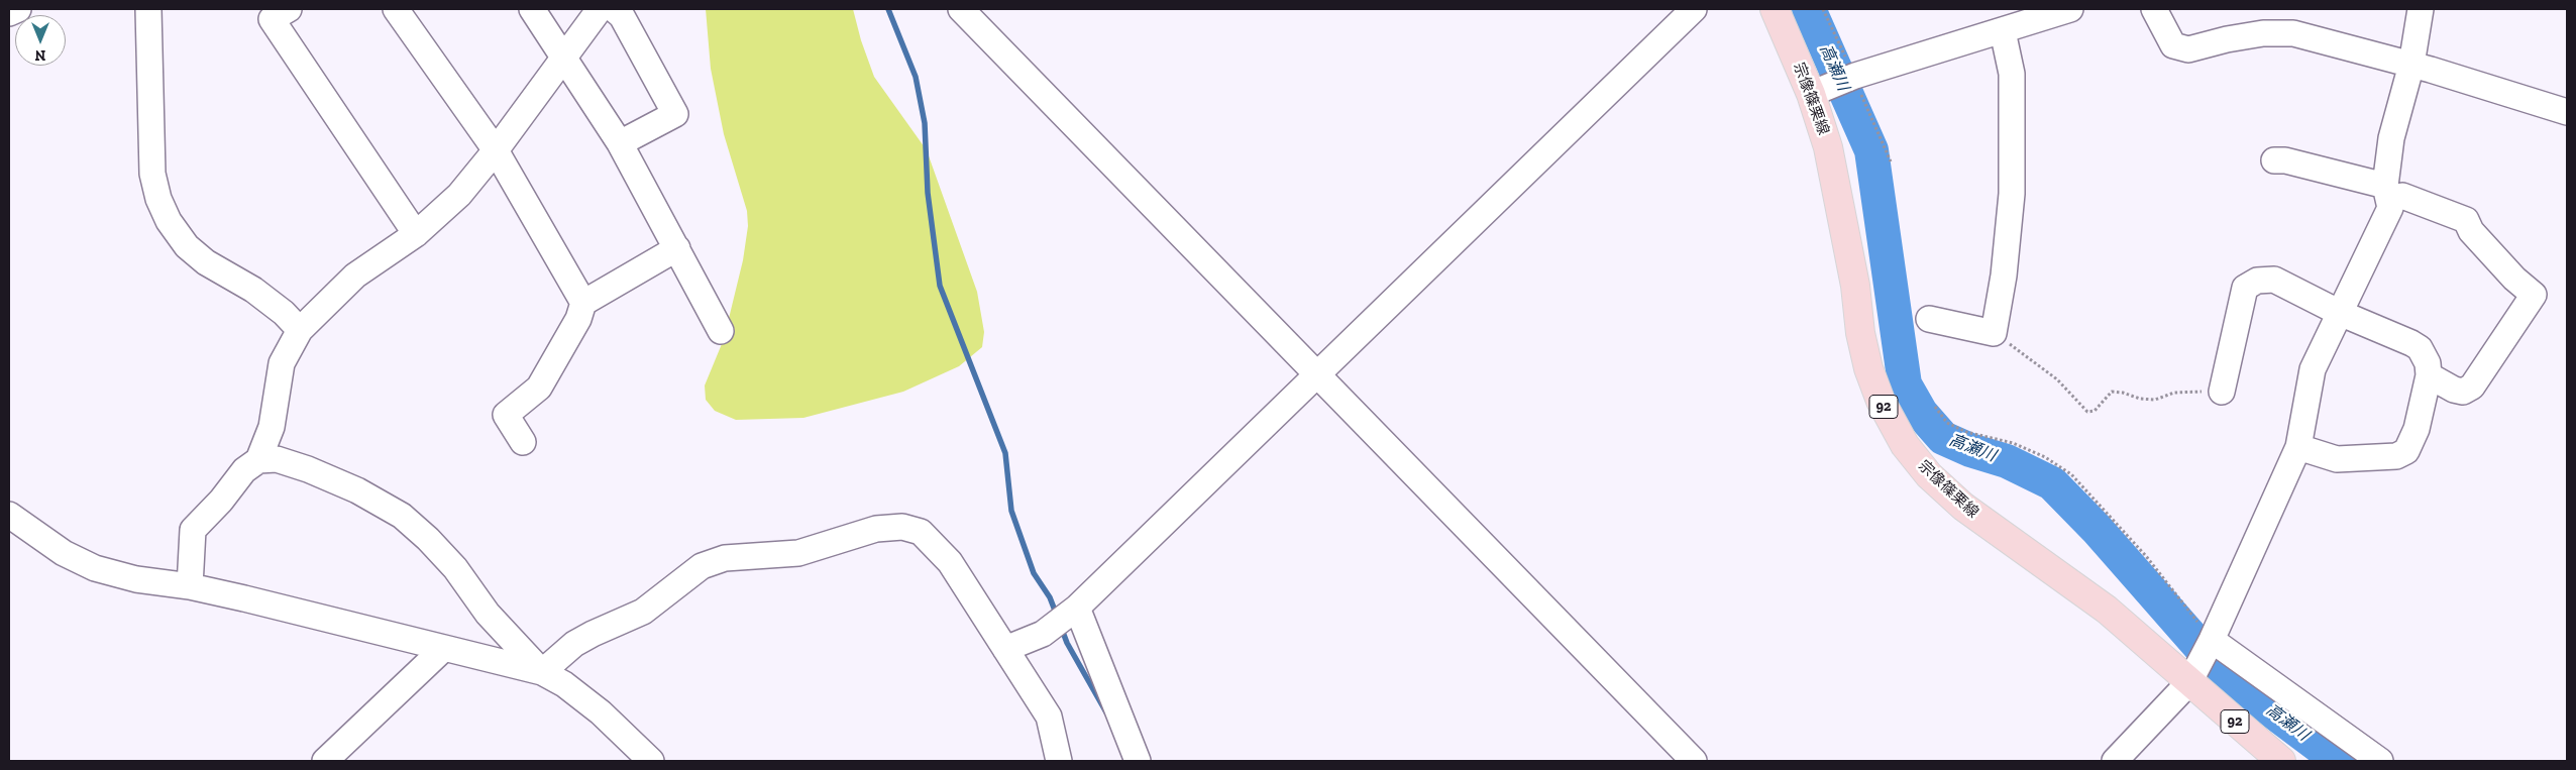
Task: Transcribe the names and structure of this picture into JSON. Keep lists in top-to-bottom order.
{
  "streets": {
    "main road": ["宗像篠栗線", "92"]
  },
  "water": ["高瀬川"],
  "north": "bottom"
}
